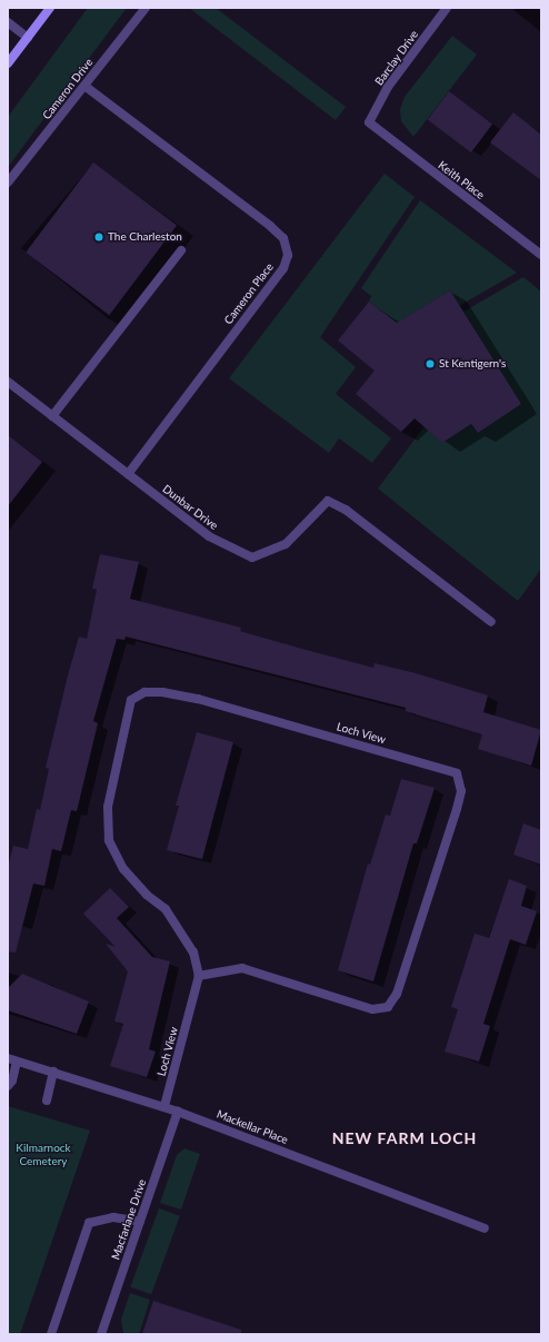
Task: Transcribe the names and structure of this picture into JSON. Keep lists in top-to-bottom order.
{
  "streets": {
    "street": [
      "Barclay Drive",
      "Cameron Drive",
      "Keith Place",
      "Cameron Place",
      "Dunbar Drive",
      "Loch View",
      "Mackellar Place",
      "Macfarlane Drive"
    ]
  },
  "crossings": [
    ["Barclay Drive", "Keith Place"],
    ["Cameron Drive", "Cameron Place"],
    ["Cameron Place", "Dunbar Drive"],
    ["Loch View", "Mackellar Place"],
    ["Mackellar Place", "Macfarlane Drive"]
  ],
  "districts": ["NEW FARM LOCH"],
  "parks": ["Kilmarnock Cemetery"],
  "places": ["The Charleston", "St Kentigern's"]
}
